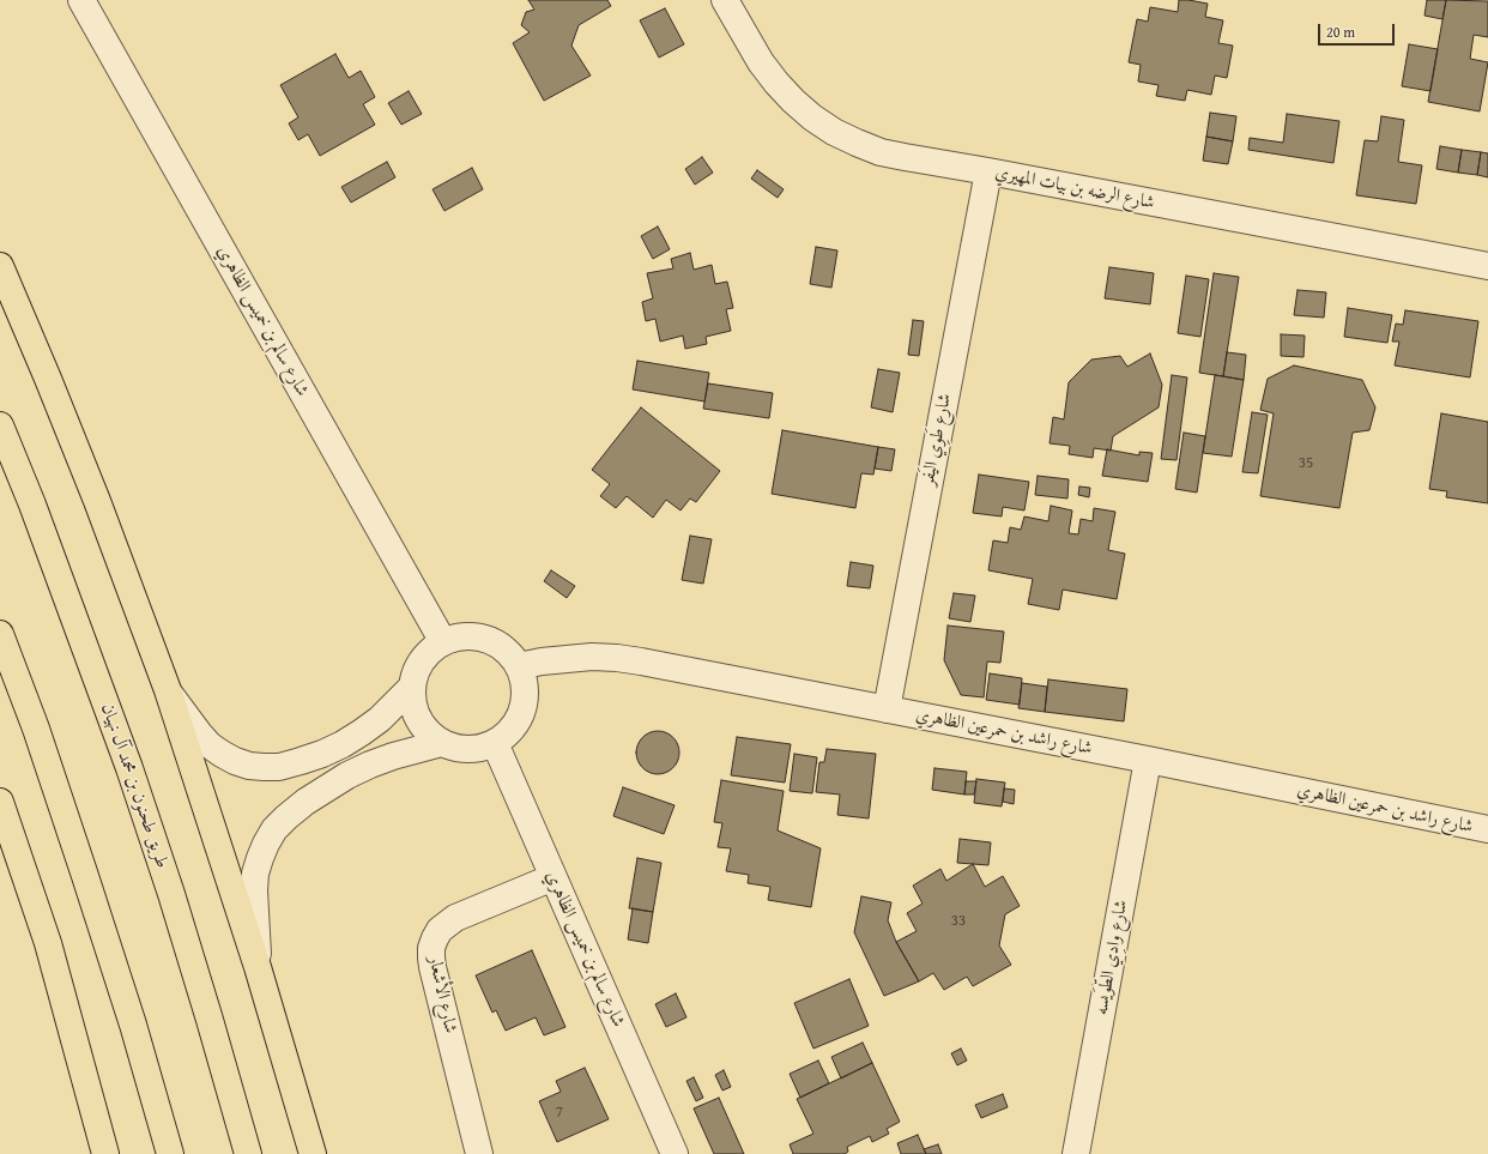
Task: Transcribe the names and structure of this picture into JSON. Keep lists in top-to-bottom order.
{
  "streets": {
    "highway": ["طريق طحنون بن محمد آل نهيان"],
    "street": [
      "شارع الرضه بن بيات المهيري",
      "شارع سالم بن خميس الظاهري",
      "شارع طَوِي اليَفر",
      "شارع راشد بن حمرعين الظاهري",
      "شارع وادِي الطّوَيسه",
      "شارع الأشعار"
    ]
  },
  "crossings": [
    ["شارع الرضه بن بيات المهيري", "شارع طَوِي اليَفر"],
    ["شارع سالم بن خميس الظاهري", "شارع راشد بن حمرعين الظاهري"],
    ["شارع سالم بن خميس الظاهري", "شارع الأشعار"],
    ["شارع طَوِي اليَفر", "شارع راشد بن حمرعين الظاهري"],
    ["شارع راشد بن حمرعين الظاهري", "شارع وادِي الطّوَيسه"]
  ],
  "house_numbers": ["35", "33", "7"],
  "scale_bar": "20 m"
}
